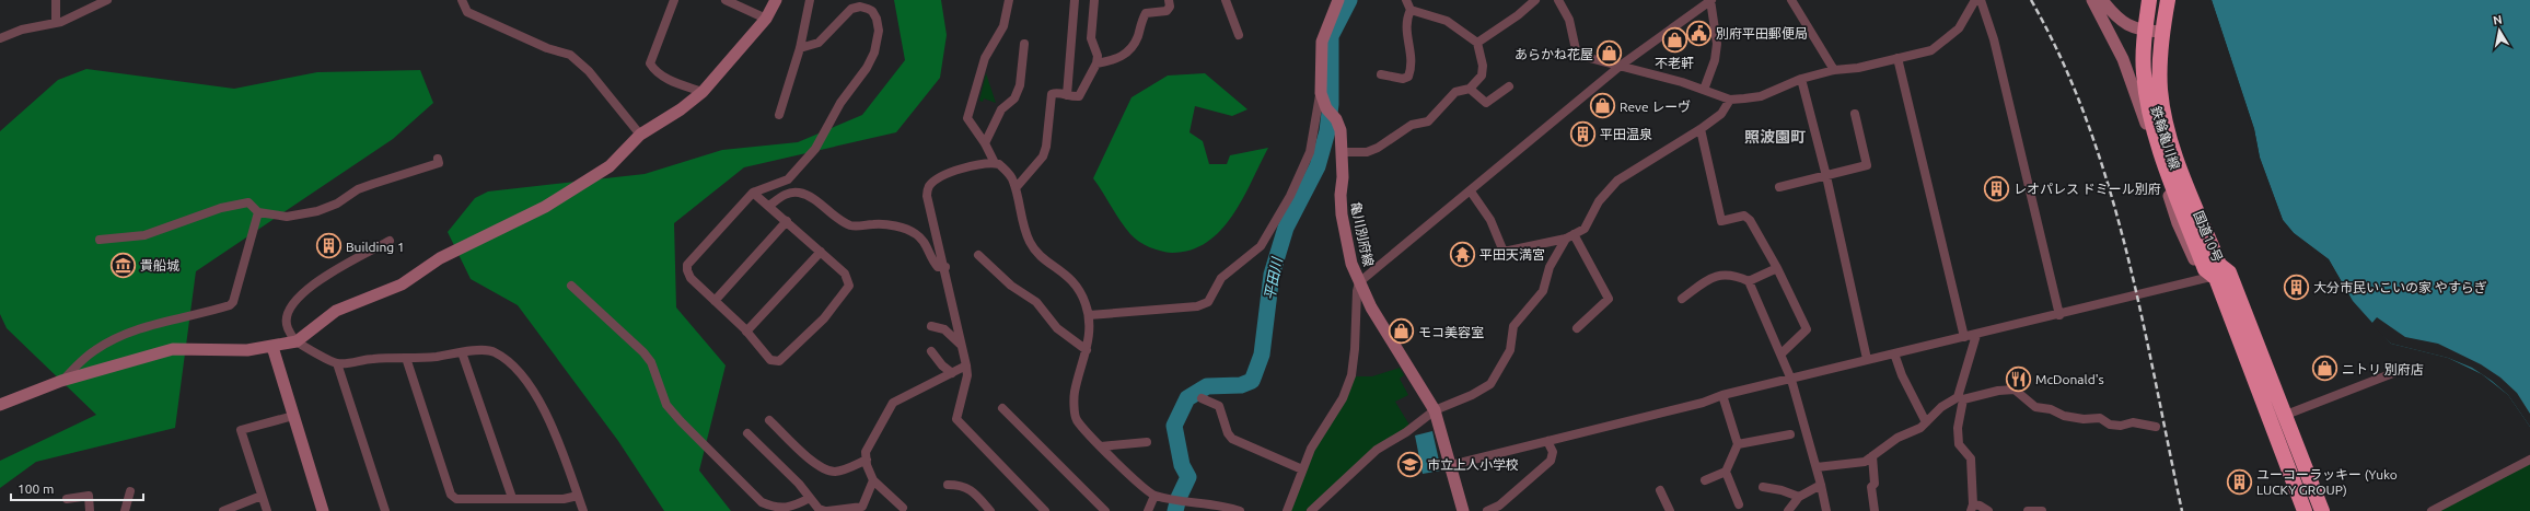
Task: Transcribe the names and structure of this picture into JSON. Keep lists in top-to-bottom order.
{
  "streets": {
    "highway": ["国道10号"],
    "street": ["鉄輪亀川線", "亀川別府線"]
  },
  "crossings": [
    ["鉄輪亀川線", "国道10号"]
  ],
  "districts": ["照波園町"],
  "water": ["平田川"],
  "places": {
    "public building": ["別府平田郵便局"],
    "shop": [
      "不老軒",
      "あらかね花屋",
      "Reve レーヴ",
      "モコ美容室",
      "ニトリ 別府店"
    ],
    "building": [
      "平田温泉",
      "レオパレス ドミール別府",
      "Building 1",
      "大分市民いこいの家 やすらぎ",
      "ユーコーラッキー (Yuko LUCKY GROUP)"
    ],
    "temple": ["平田天満宮"],
    "museum": ["貴船城"],
    "restaurant": ["McDonald's"],
    "school or university": ["市立上人小学校"]
  },
  "scale_bar": "100 m",
  "north": "top"
}
